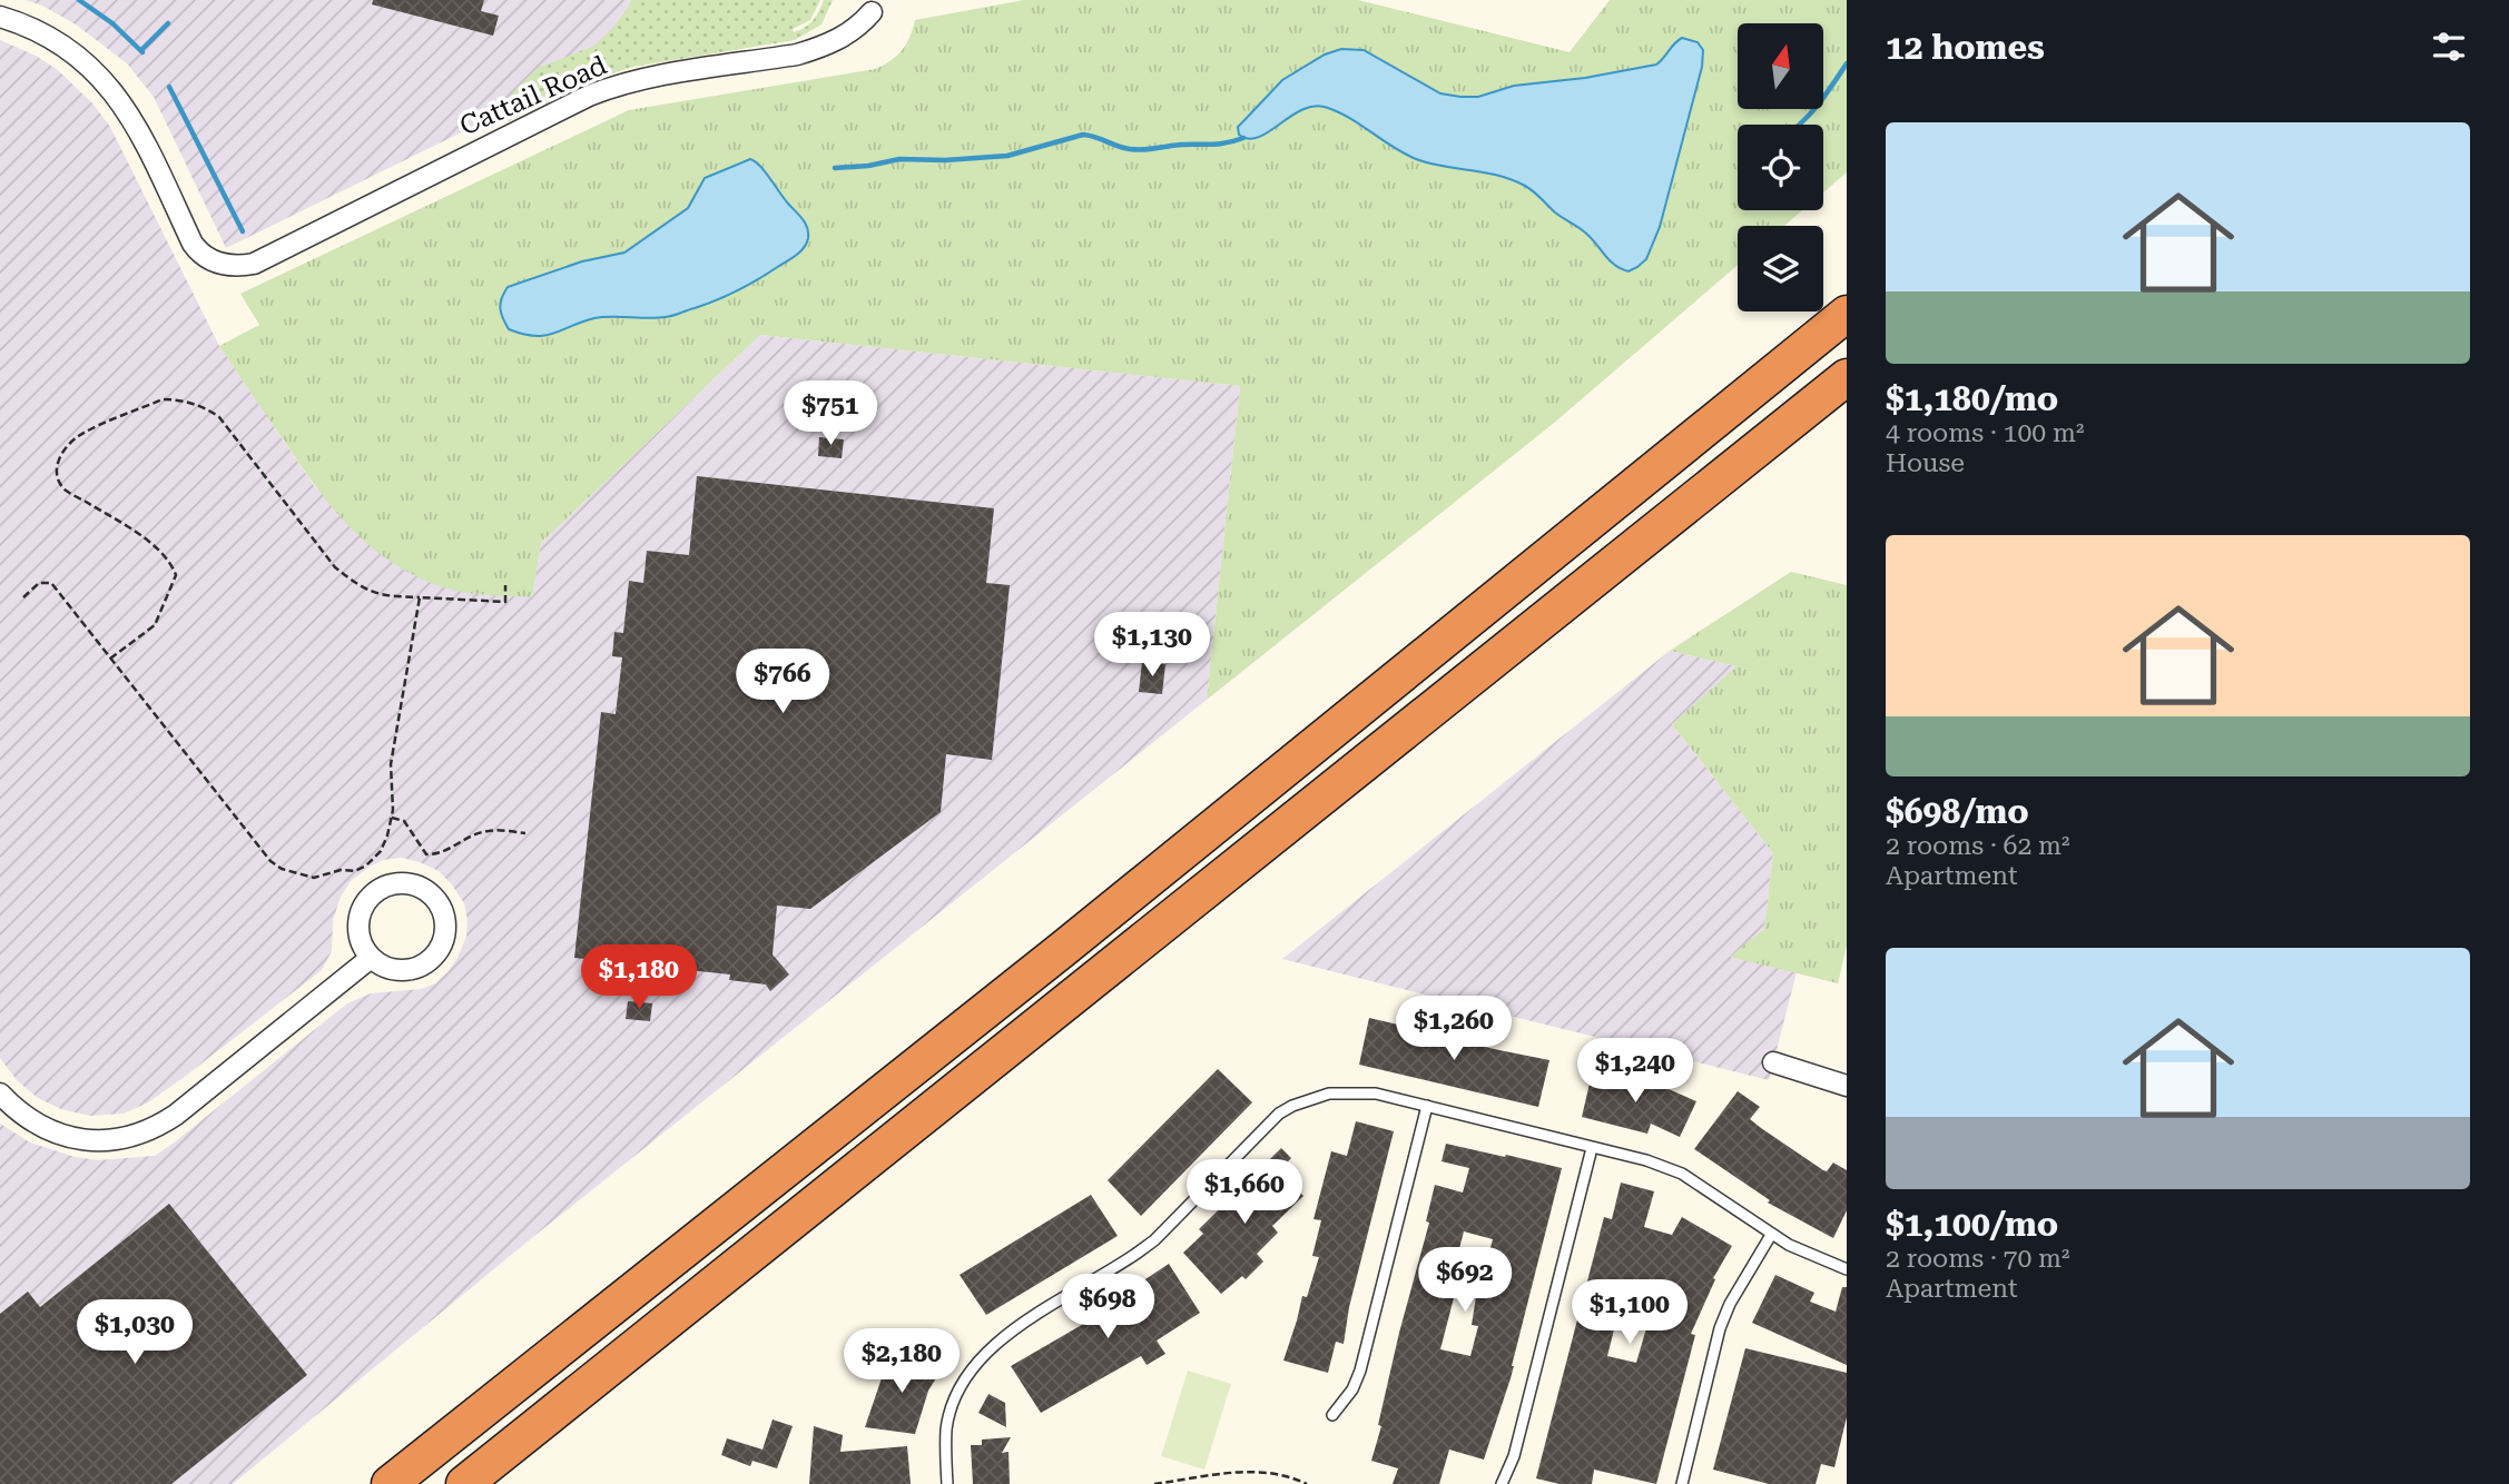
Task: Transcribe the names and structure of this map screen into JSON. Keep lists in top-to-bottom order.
{
  "streets": {
    "street": ["Cattail Road"]
  },
  "north": "top",
  "page": {
    "heading": "12 homes",
    "list": [
      {
        "name": "$1,180/mo",
        "note": "4 rooms · 100 m² · House"
      },
      {
        "name": "$698/mo",
        "note": "2 rooms · 62 m² · Apartment"
      },
      {
        "name": "$1,100/mo",
        "note": "2 rooms · 70 m² · Apartment"
      }
    ],
    "price": [
      "$751",
      "$1,130",
      "$766",
      "$1,180",
      "$1,260",
      "$1,240",
      "$1,660",
      "$692",
      "$698",
      "$1,100",
      "$1,030",
      "$2,180"
    ]
  }
}
